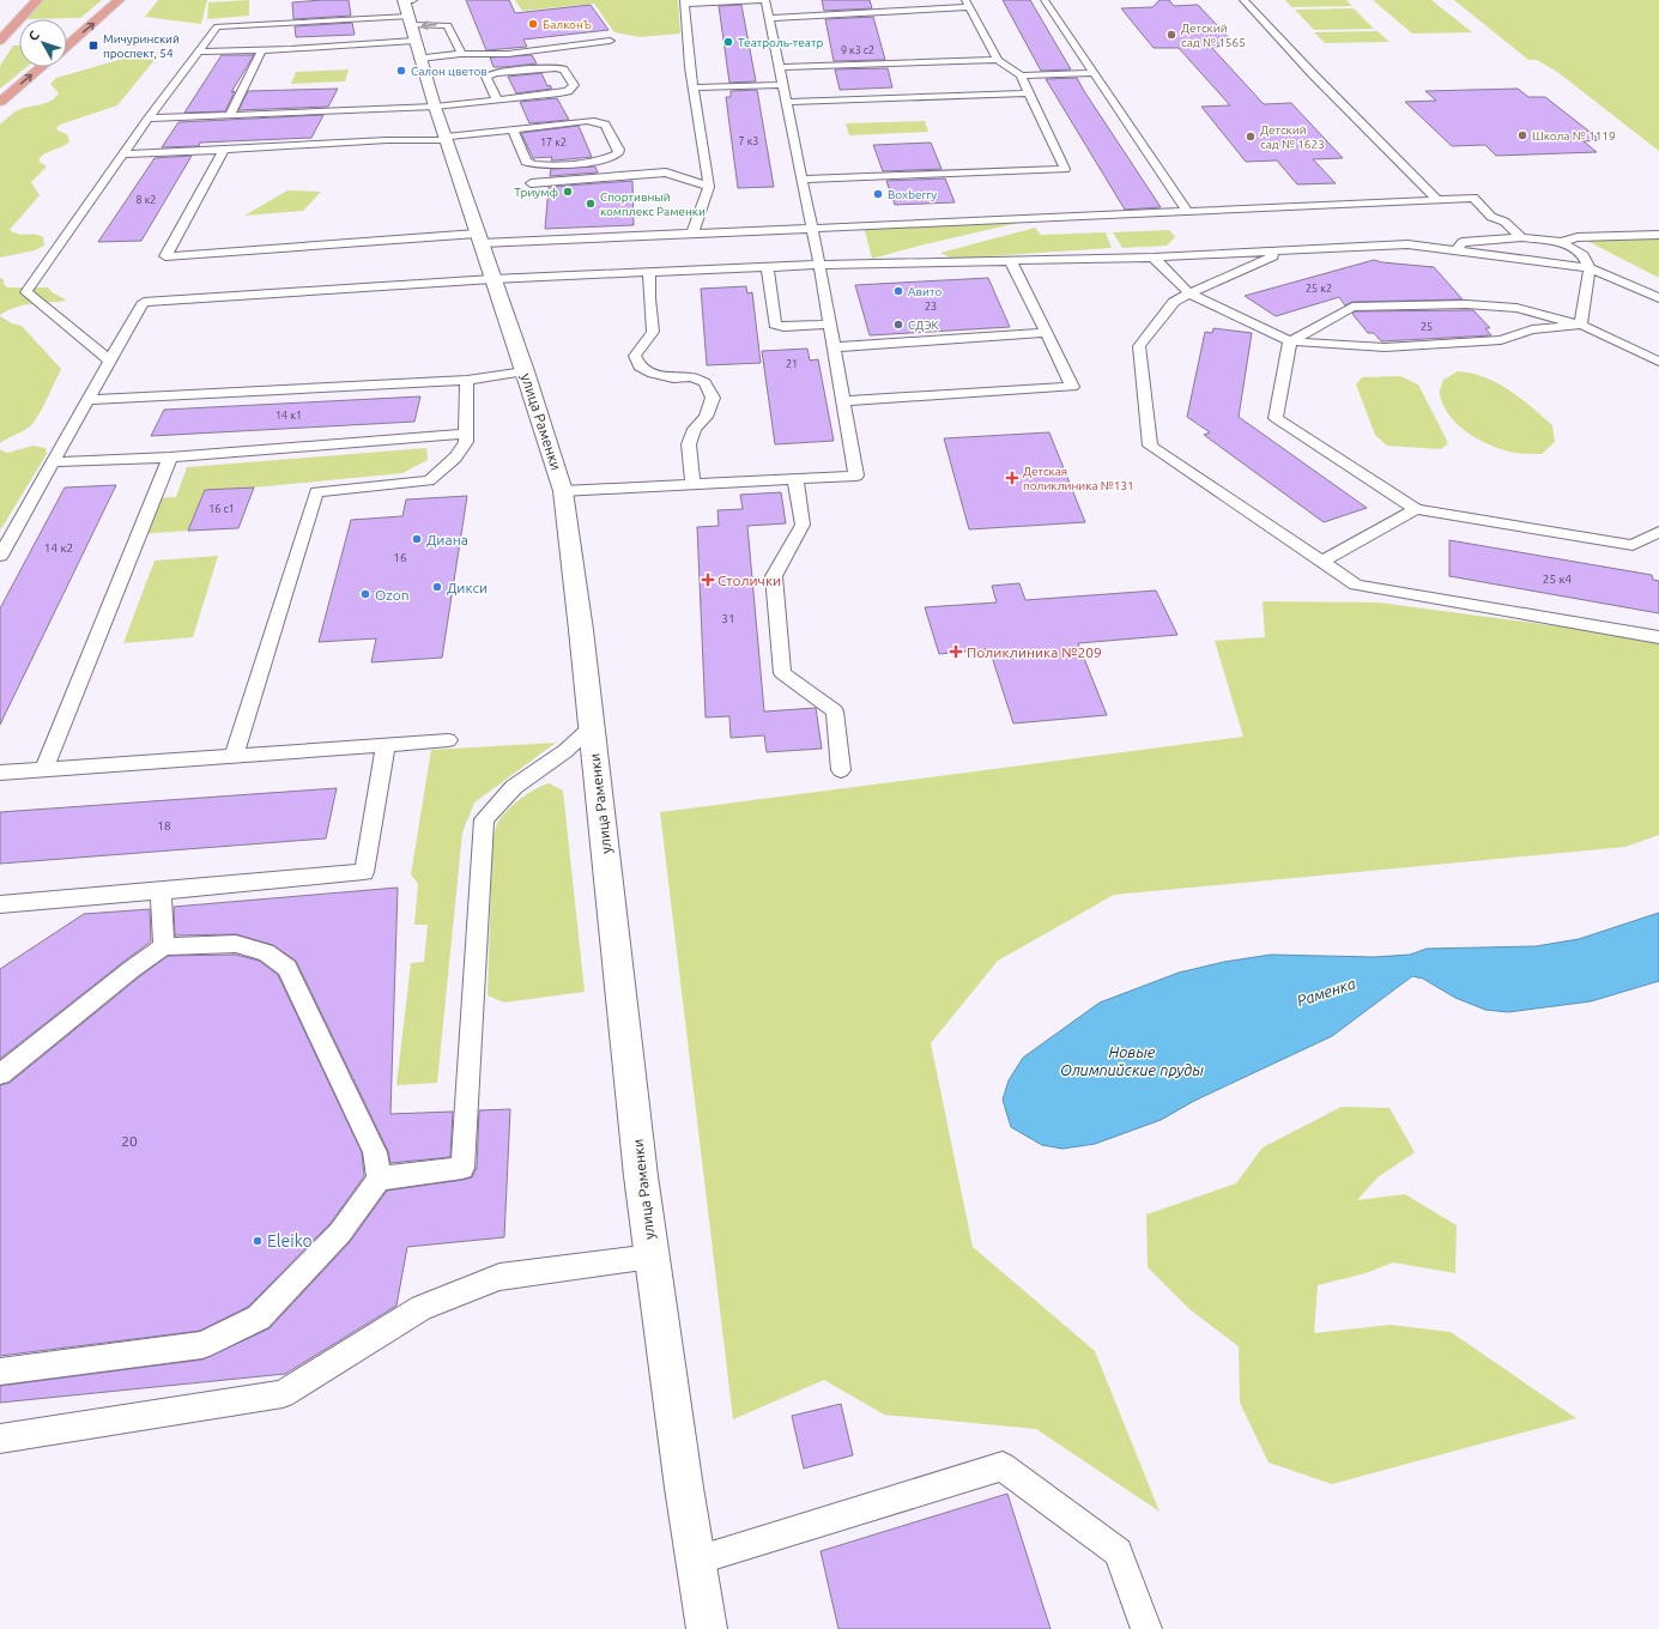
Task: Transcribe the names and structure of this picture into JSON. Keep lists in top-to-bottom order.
{
  "streets": {
    "street": ["улица Раменки"]
  },
  "water": ["Раменка", "Новые Олимпийские пруды"],
  "places": {
    "other": [
      "БалконЪ",
      "Детский сад № 1565",
      "Театроль-театр",
      "Салон цветов",
      "Школа № 1119",
      "Детский сад № 1623",
      "Триумф",
      "Boxberry",
      "Спортивный комплекс Раменки",
      "Авито",
      "СДЭК",
      "Диана",
      "Дикси",
      "Ozon",
      "Eleiko"
    ],
    "transit": ["Мичуринский проспект, 54"],
    "health": ["Детская поликлиника №131", "Столички", "Поликлиника №209"]
  },
  "house_numbers": [
    "9 к3 с2",
    "7 к3",
    "17 к2",
    "8 к2",
    "25 к2",
    "23",
    "25",
    "21",
    "14 к1",
    "16 с1",
    "14 к2",
    "16",
    "25 к4",
    "31",
    "18",
    "20"
  ],
  "north": "top left"
}
